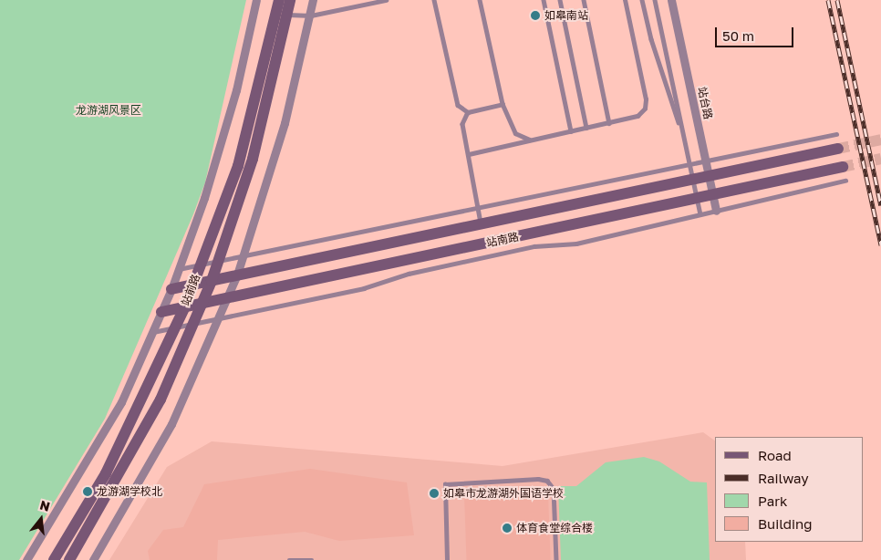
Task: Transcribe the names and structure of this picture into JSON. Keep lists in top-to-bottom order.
{
  "streets": {
    "street": ["站台路", "站南路", "站前路"]
  },
  "crossings": [
    ["站台路", "站南路"],
    ["站南路", "站前路"]
  ],
  "parks": ["龙游湖风景区"],
  "places": [
    "如皋南站",
    "龙游湖学校北",
    "如皋市龙游湖外国语学校",
    "体育食堂综合楼"
  ],
  "legend": [
    "Road",
    "Railway",
    "Park",
    "Building"
  ],
  "scale_bar": "50 m",
  "north": "top"
}
